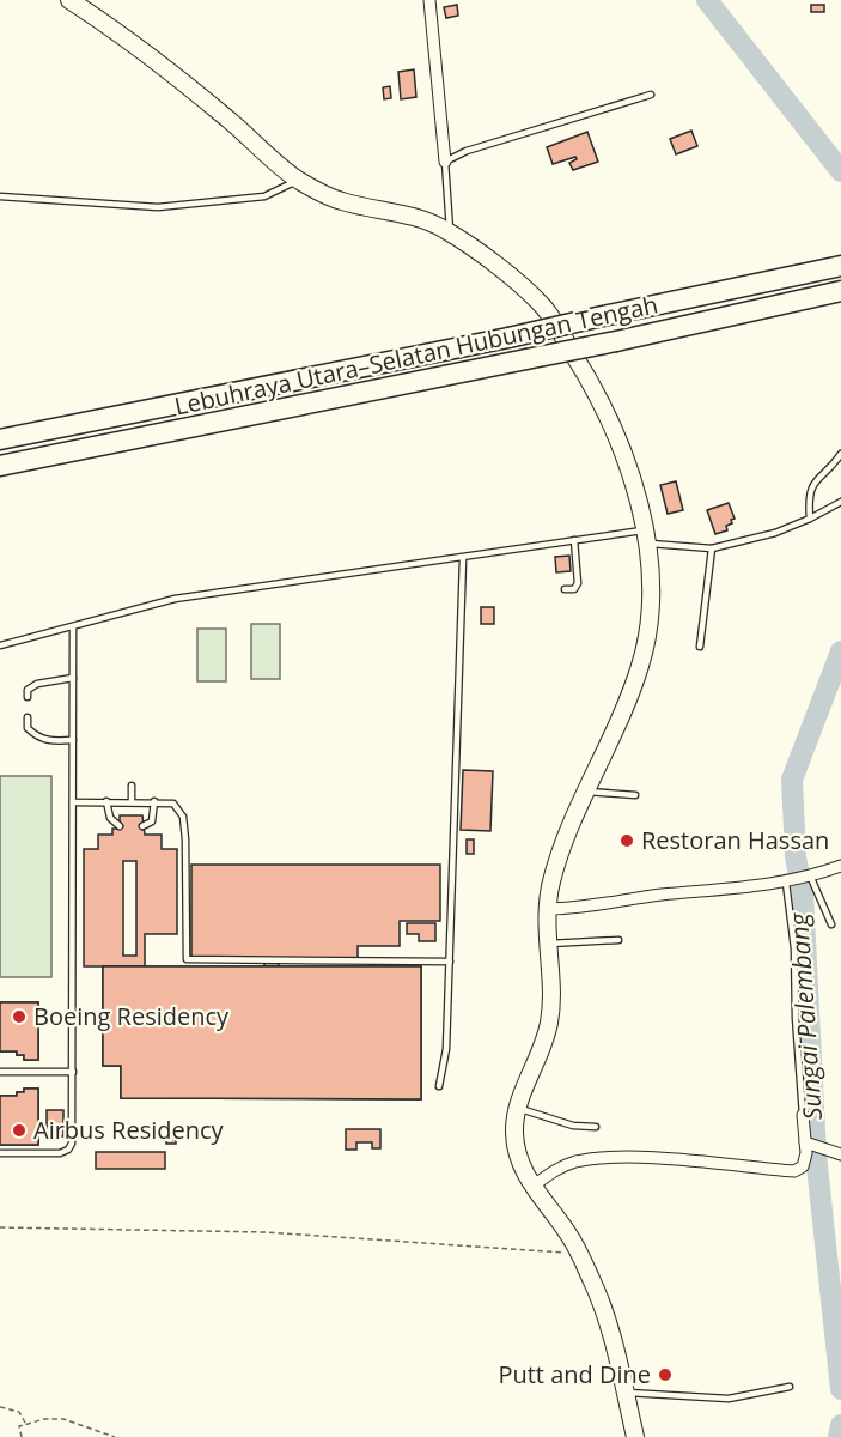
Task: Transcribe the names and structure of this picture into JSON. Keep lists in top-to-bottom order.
{
  "streets": {
    "highway": ["Lebuhraya Utara–Selatan Hubungan Tengah"]
  },
  "water": ["Sungai Palembang"],
  "places": [
    "Restoran Hassan",
    "Boeing Residency",
    "Airbus Residency",
    "Putt and Dine"
  ]
}
